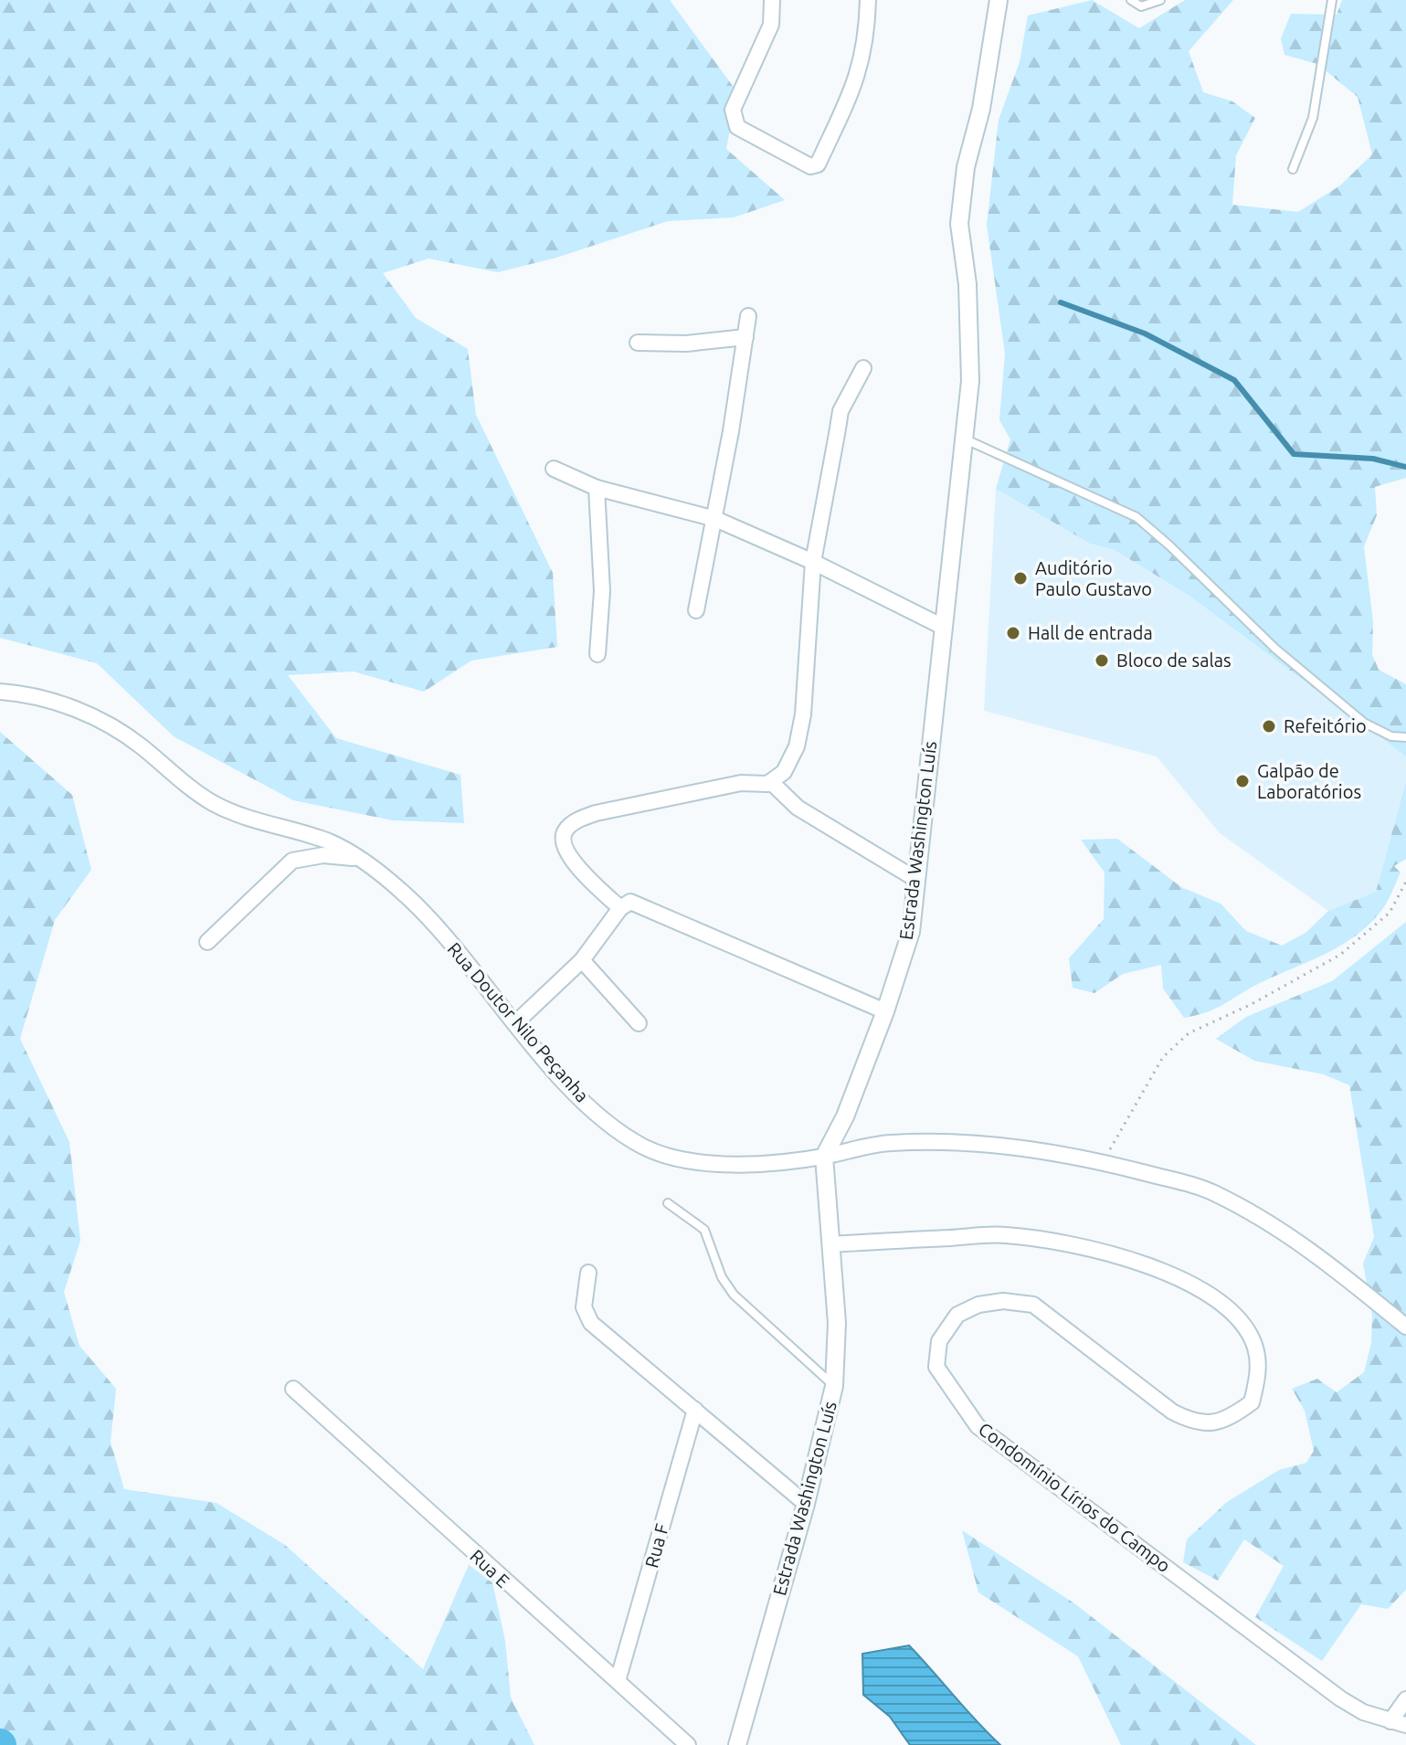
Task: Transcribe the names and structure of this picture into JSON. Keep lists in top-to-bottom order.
{
  "streets": {
    "street": [
      "Estrada Washington Luís",
      "Rua Doutor Nilo Peçanha",
      "Condomínio Lírios do Campo",
      "Rua F",
      "Rua E"
    ]
  },
  "crossings": [
    ["Estrada Washington Luís", "Rua Doutor Nilo Peçanha"],
    ["Estrada Washington Luís", "Condomínio Lírios do Campo"],
    ["Rua F", "Rua E"]
  ],
  "places": [
    "Auditório Paulo Gustavo",
    "Hall de entrada",
    "Bloco de salas",
    "Refeitório",
    "Galpão de Laboratórios"
  ]
}
